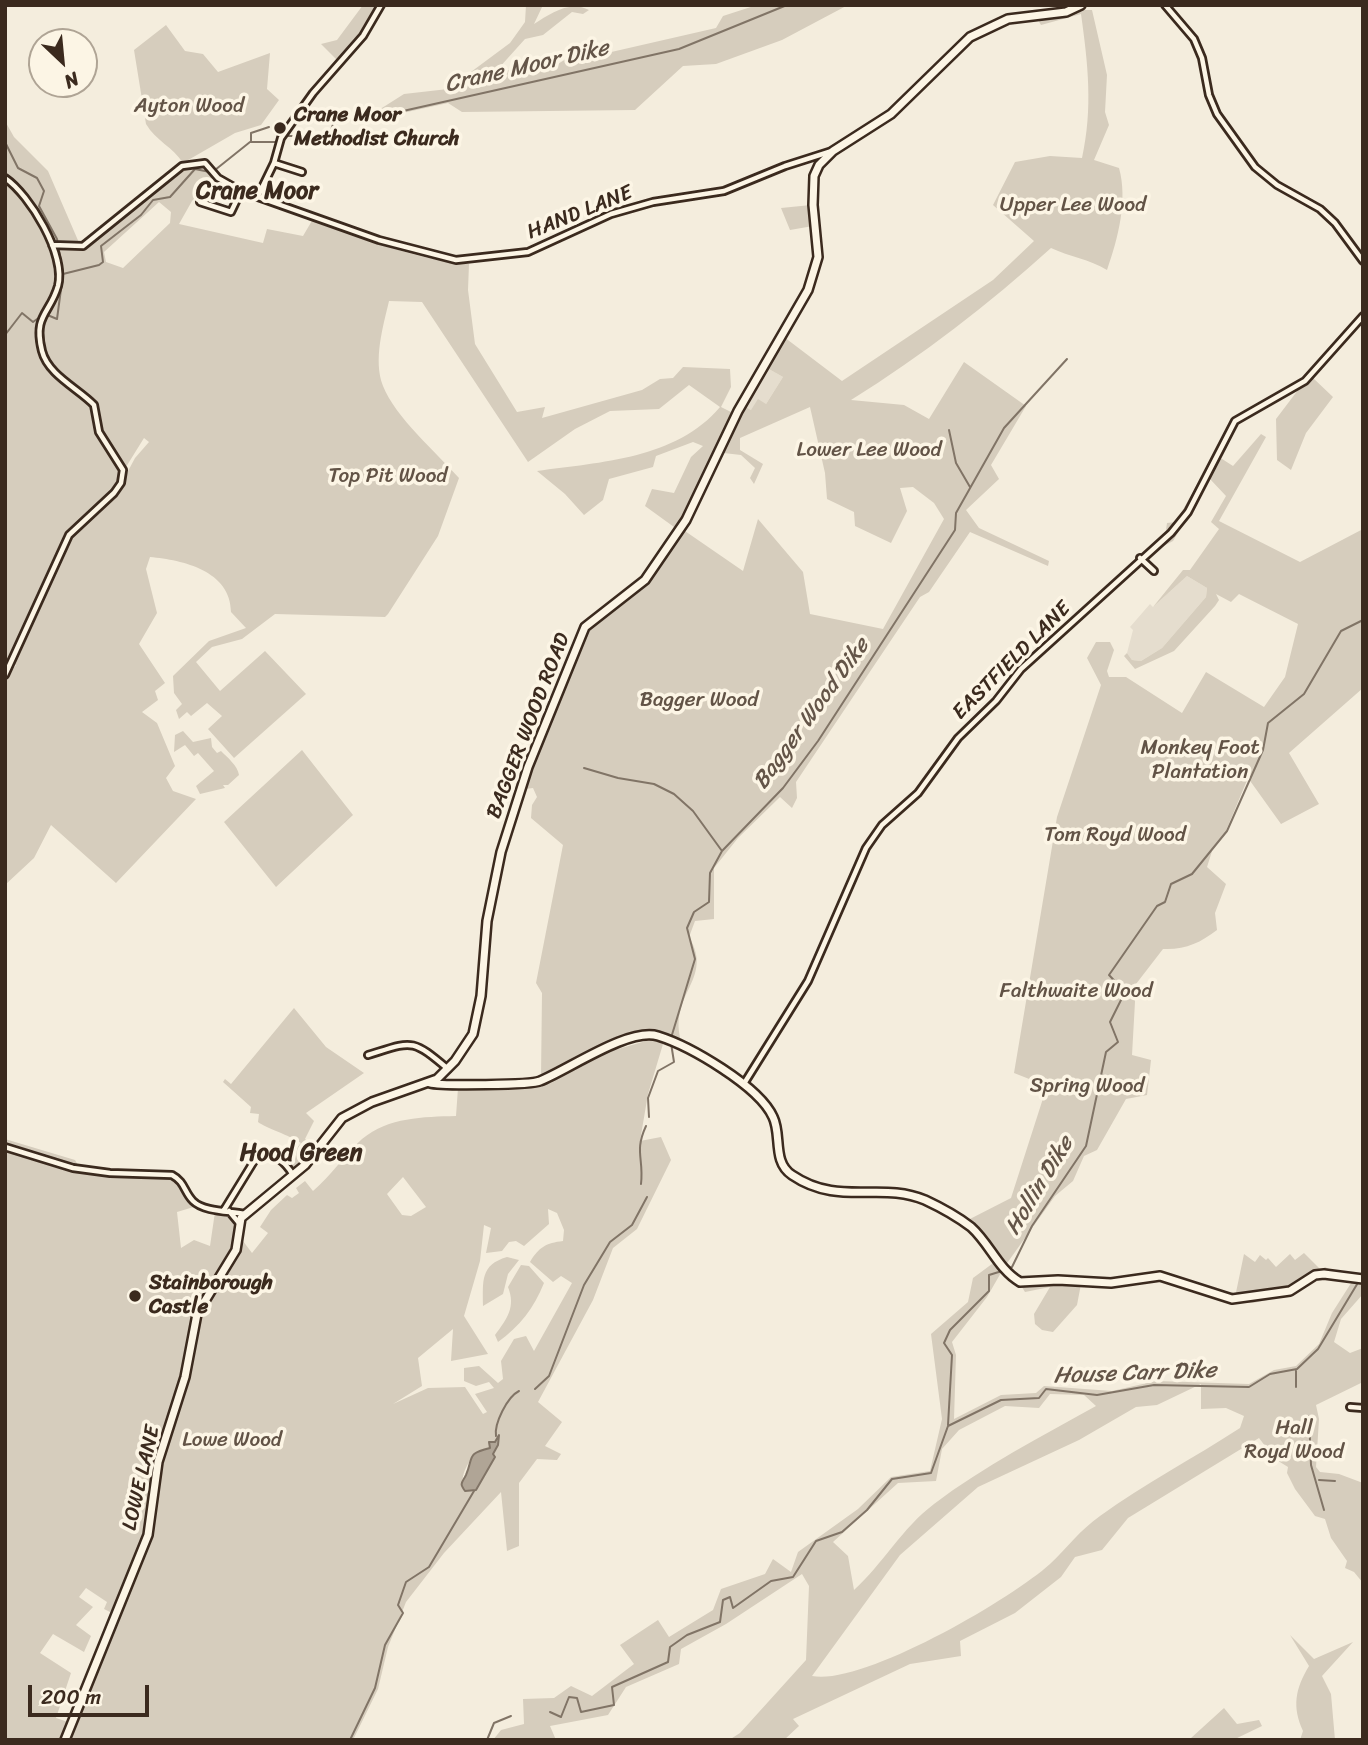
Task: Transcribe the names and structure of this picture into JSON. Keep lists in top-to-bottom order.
{
  "streets": {
    "street": [
      "HAND LANE",
      "EASTFIELD LANE",
      "BAGGER WOOD ROAD",
      "LOWE LANE"
    ]
  },
  "districts": ["Crane Moor", "Hood Green"],
  "water": [
    "Crane Moor Dike",
    "Bagger Wood Dike",
    "Hollin Dike",
    "House Carr Dike"
  ],
  "parks": [
    "Ayton Wood",
    "Upper Lee Wood",
    "Lower Lee Wood",
    "Top Pit Wood",
    "Bagger Wood",
    "Monkey Foot Plantation",
    "Tom Royd Wood",
    "Falthwaite Wood",
    "Spring Wood",
    "Hall Royd Wood",
    "Lowe Wood"
  ],
  "places": ["Crane Moor Methodist Church", "Stainborough Castle"],
  "scale_bar": "200 m",
  "north": "bottom right"
}
